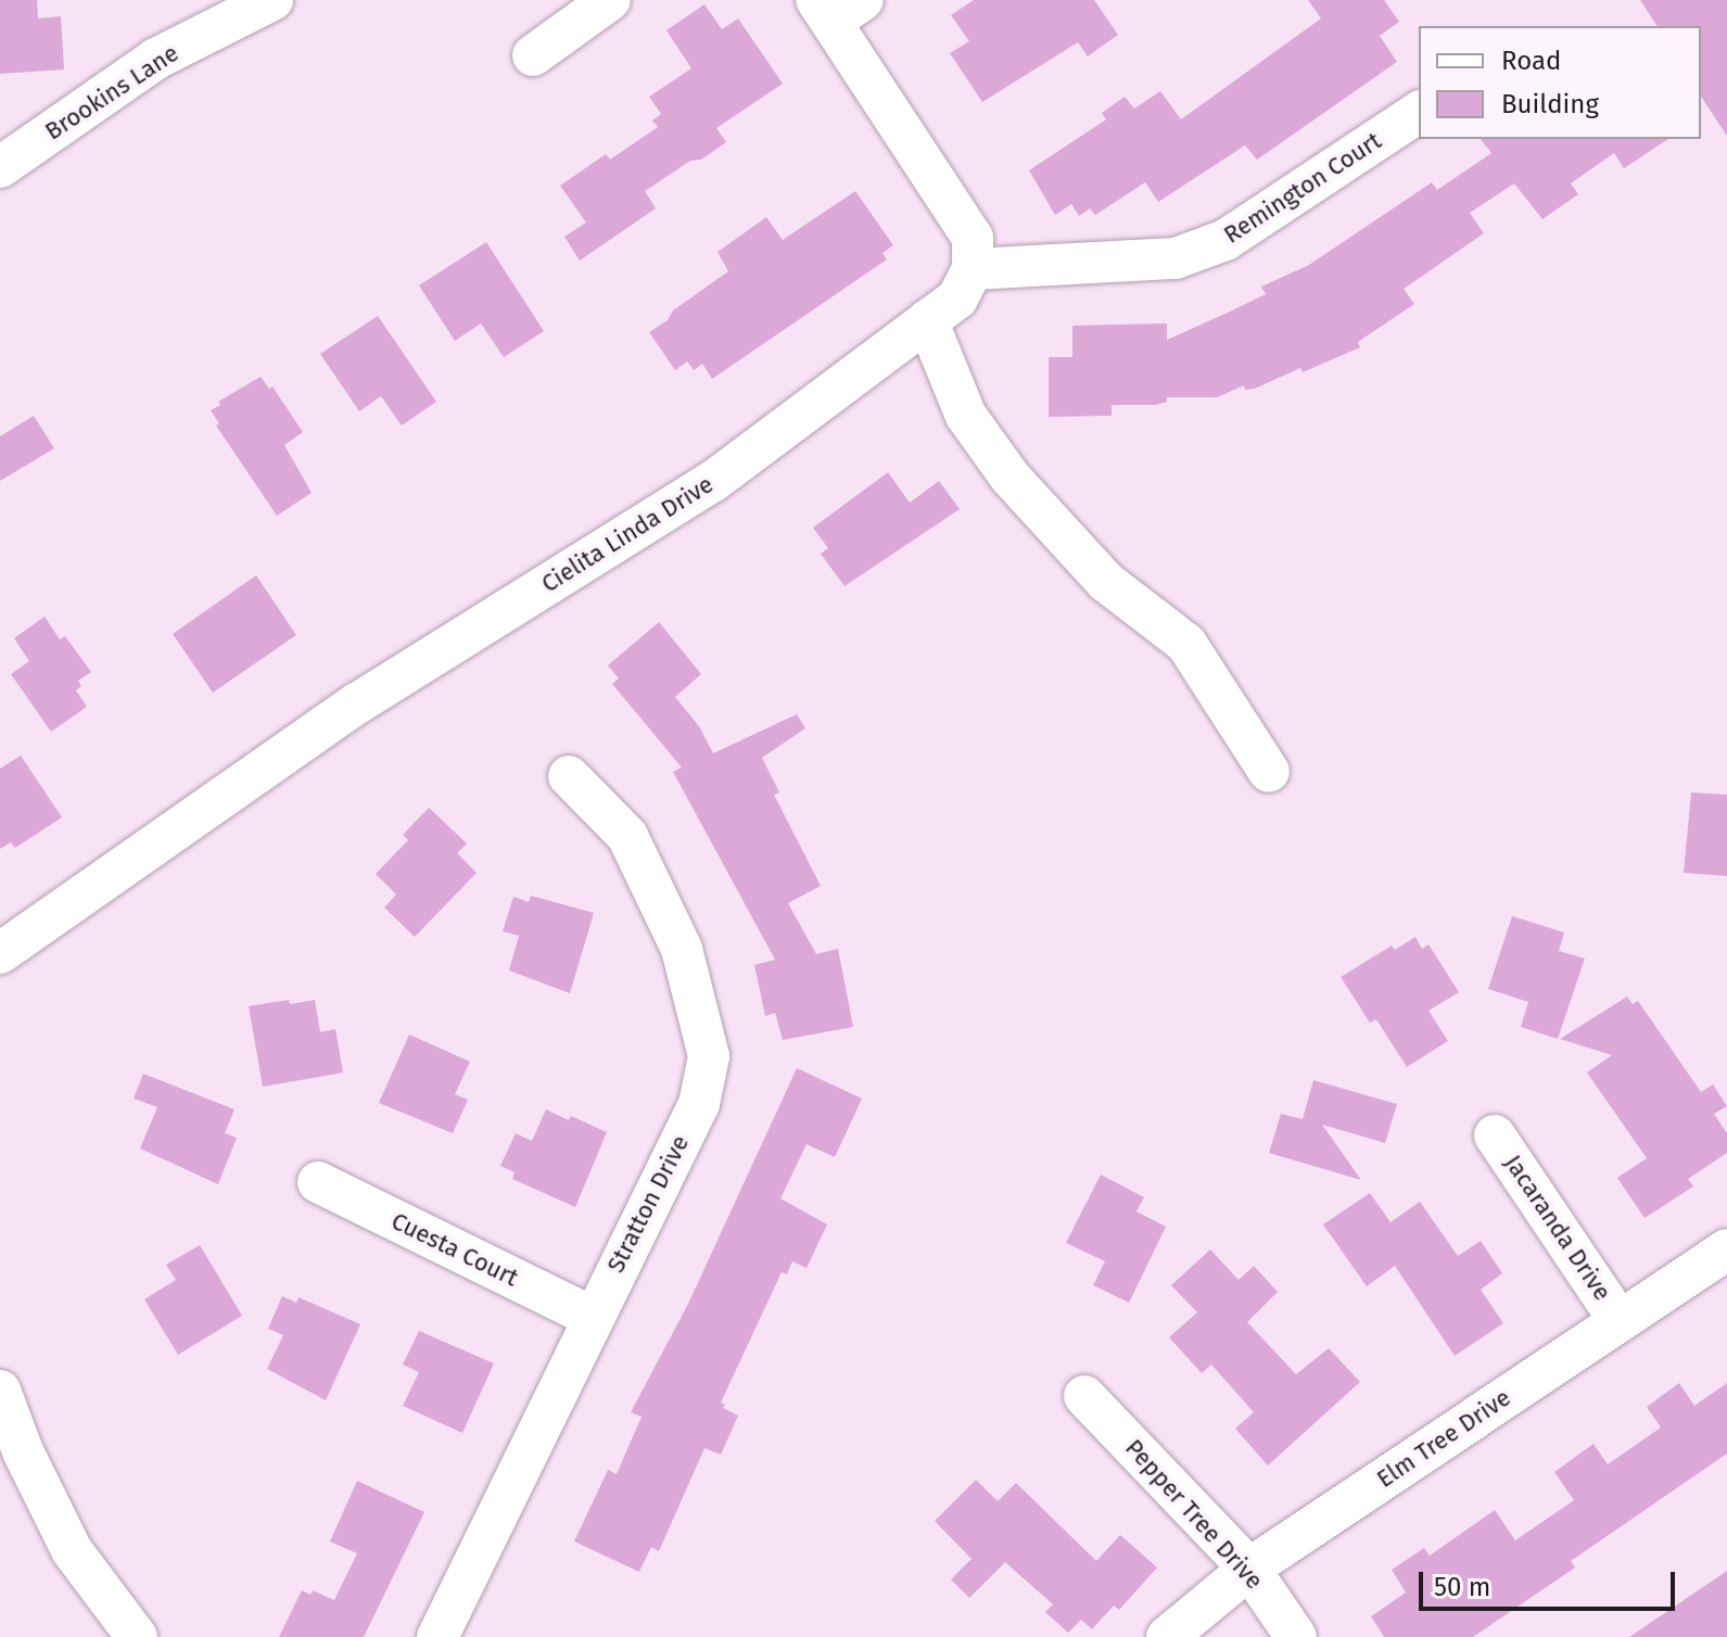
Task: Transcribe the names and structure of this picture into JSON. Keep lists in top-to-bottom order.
{
  "streets": {
    "street": [
      "Brookins Lane",
      "Remington Court",
      "Cielita Linda Drive",
      "Stratton Drive",
      "Jacaranda Drive",
      "Cuesta Court",
      "Elm Tree Drive",
      "Pepper Tree Drive"
    ]
  },
  "crossings": [
    ["Remington Court", "Cielita Linda Drive"],
    ["Stratton Drive", "Cuesta Court"],
    ["Jacaranda Drive", "Elm Tree Drive"],
    ["Elm Tree Drive", "Pepper Tree Drive"]
  ],
  "legend": ["Road", "Building"],
  "scale_bar": "50 m"
}
